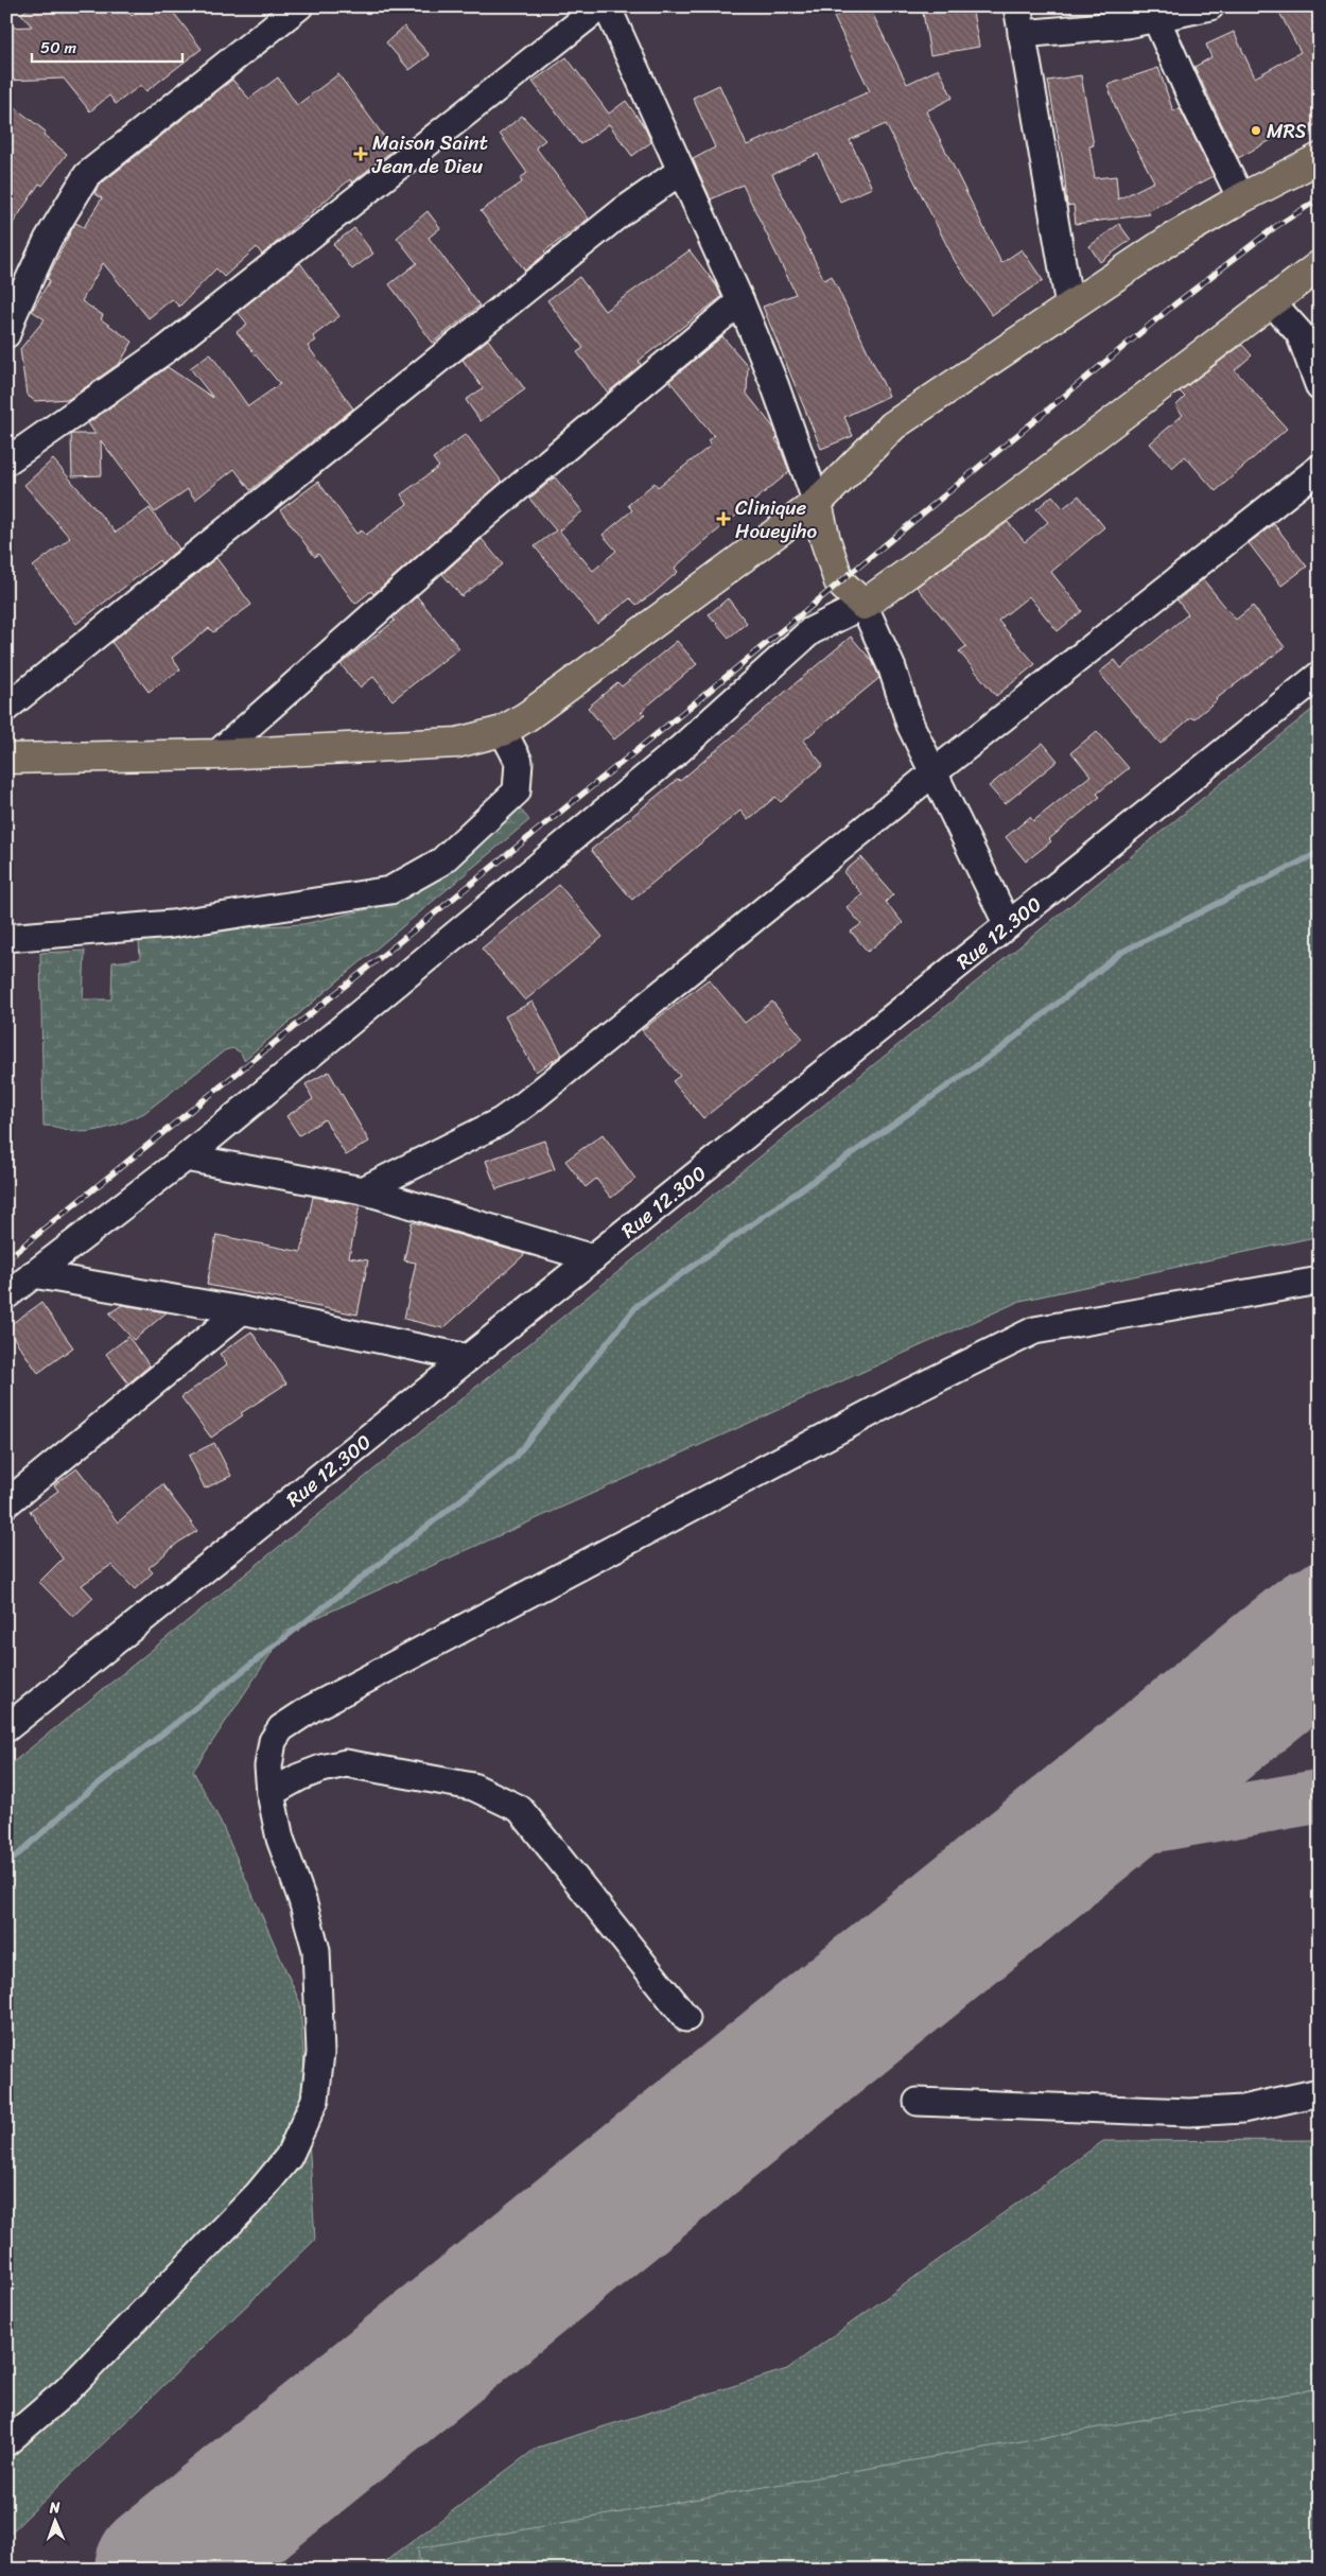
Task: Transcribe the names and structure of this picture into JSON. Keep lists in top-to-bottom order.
{
  "streets": {
    "street": ["Rue 12.300"]
  },
  "places": {
    "other": ["MRS"],
    "health": ["Maison Saint Jean de Dieu", "Clinique Houeyiho"]
  },
  "scale_bar": "50 m",
  "north": "top"
}
